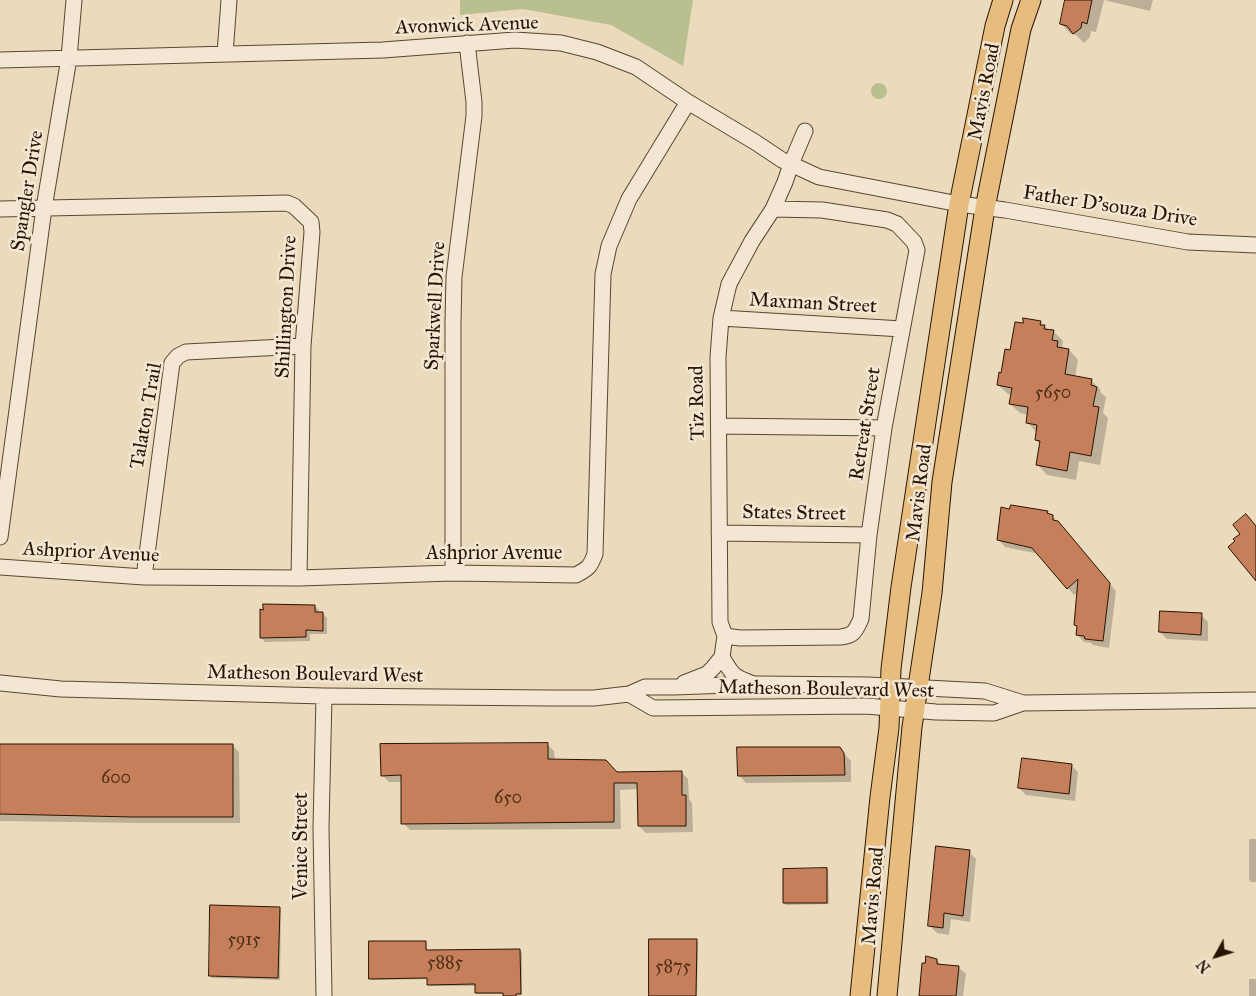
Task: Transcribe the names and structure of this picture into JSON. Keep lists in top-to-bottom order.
{
  "streets": {
    "main road": ["Mavis Road"],
    "street": [
      "Avonwick Avenue",
      "Spangler Drive",
      "Father D'souza Drive",
      "Maxman Street",
      "Sparkwell Drive",
      "Shillington Drive",
      "Tiz Road",
      "Talaton Trail",
      "Retreat Street",
      "States Street",
      "Ashprior Avenue",
      "Matheson Boulevard West",
      "Venice Street"
    ]
  },
  "crossings": [
    ["Avonwick Avenue", "Mavis Road"],
    ["Avonwick Avenue", "Spangler Drive"],
    ["Avonwick Avenue", "Father D'souza Drive"],
    ["Avonwick Avenue", "Sparkwell Drive"],
    ["Avonwick Avenue", "Tiz Road"],
    ["Avonwick Avenue", "Ashprior Avenue"],
    ["Mavis Road", "Father D'souza Drive"],
    ["Mavis Road", "Matheson Boulevard West"],
    ["Spangler Drive", "Shillington Drive"],
    ["Maxman Street", "Tiz Road"],
    ["Maxman Street", "Retreat Street"],
    ["Sparkwell Drive", "Ashprior Avenue"],
    ["Shillington Drive", "Talaton Trail"],
    ["Shillington Drive", "Ashprior Avenue"],
    ["Tiz Road", "Retreat Street"],
    ["Tiz Road", "States Street"],
    ["Talaton Trail", "Ashprior Avenue"],
    ["Retreat Street", "States Street"],
    ["Matheson Boulevard West", "Venice Street"]
  ],
  "house_numbers": [
    "5650",
    "600",
    "650",
    "5915",
    "5885",
    "5875"
  ],
  "north": "bottom left"
}
